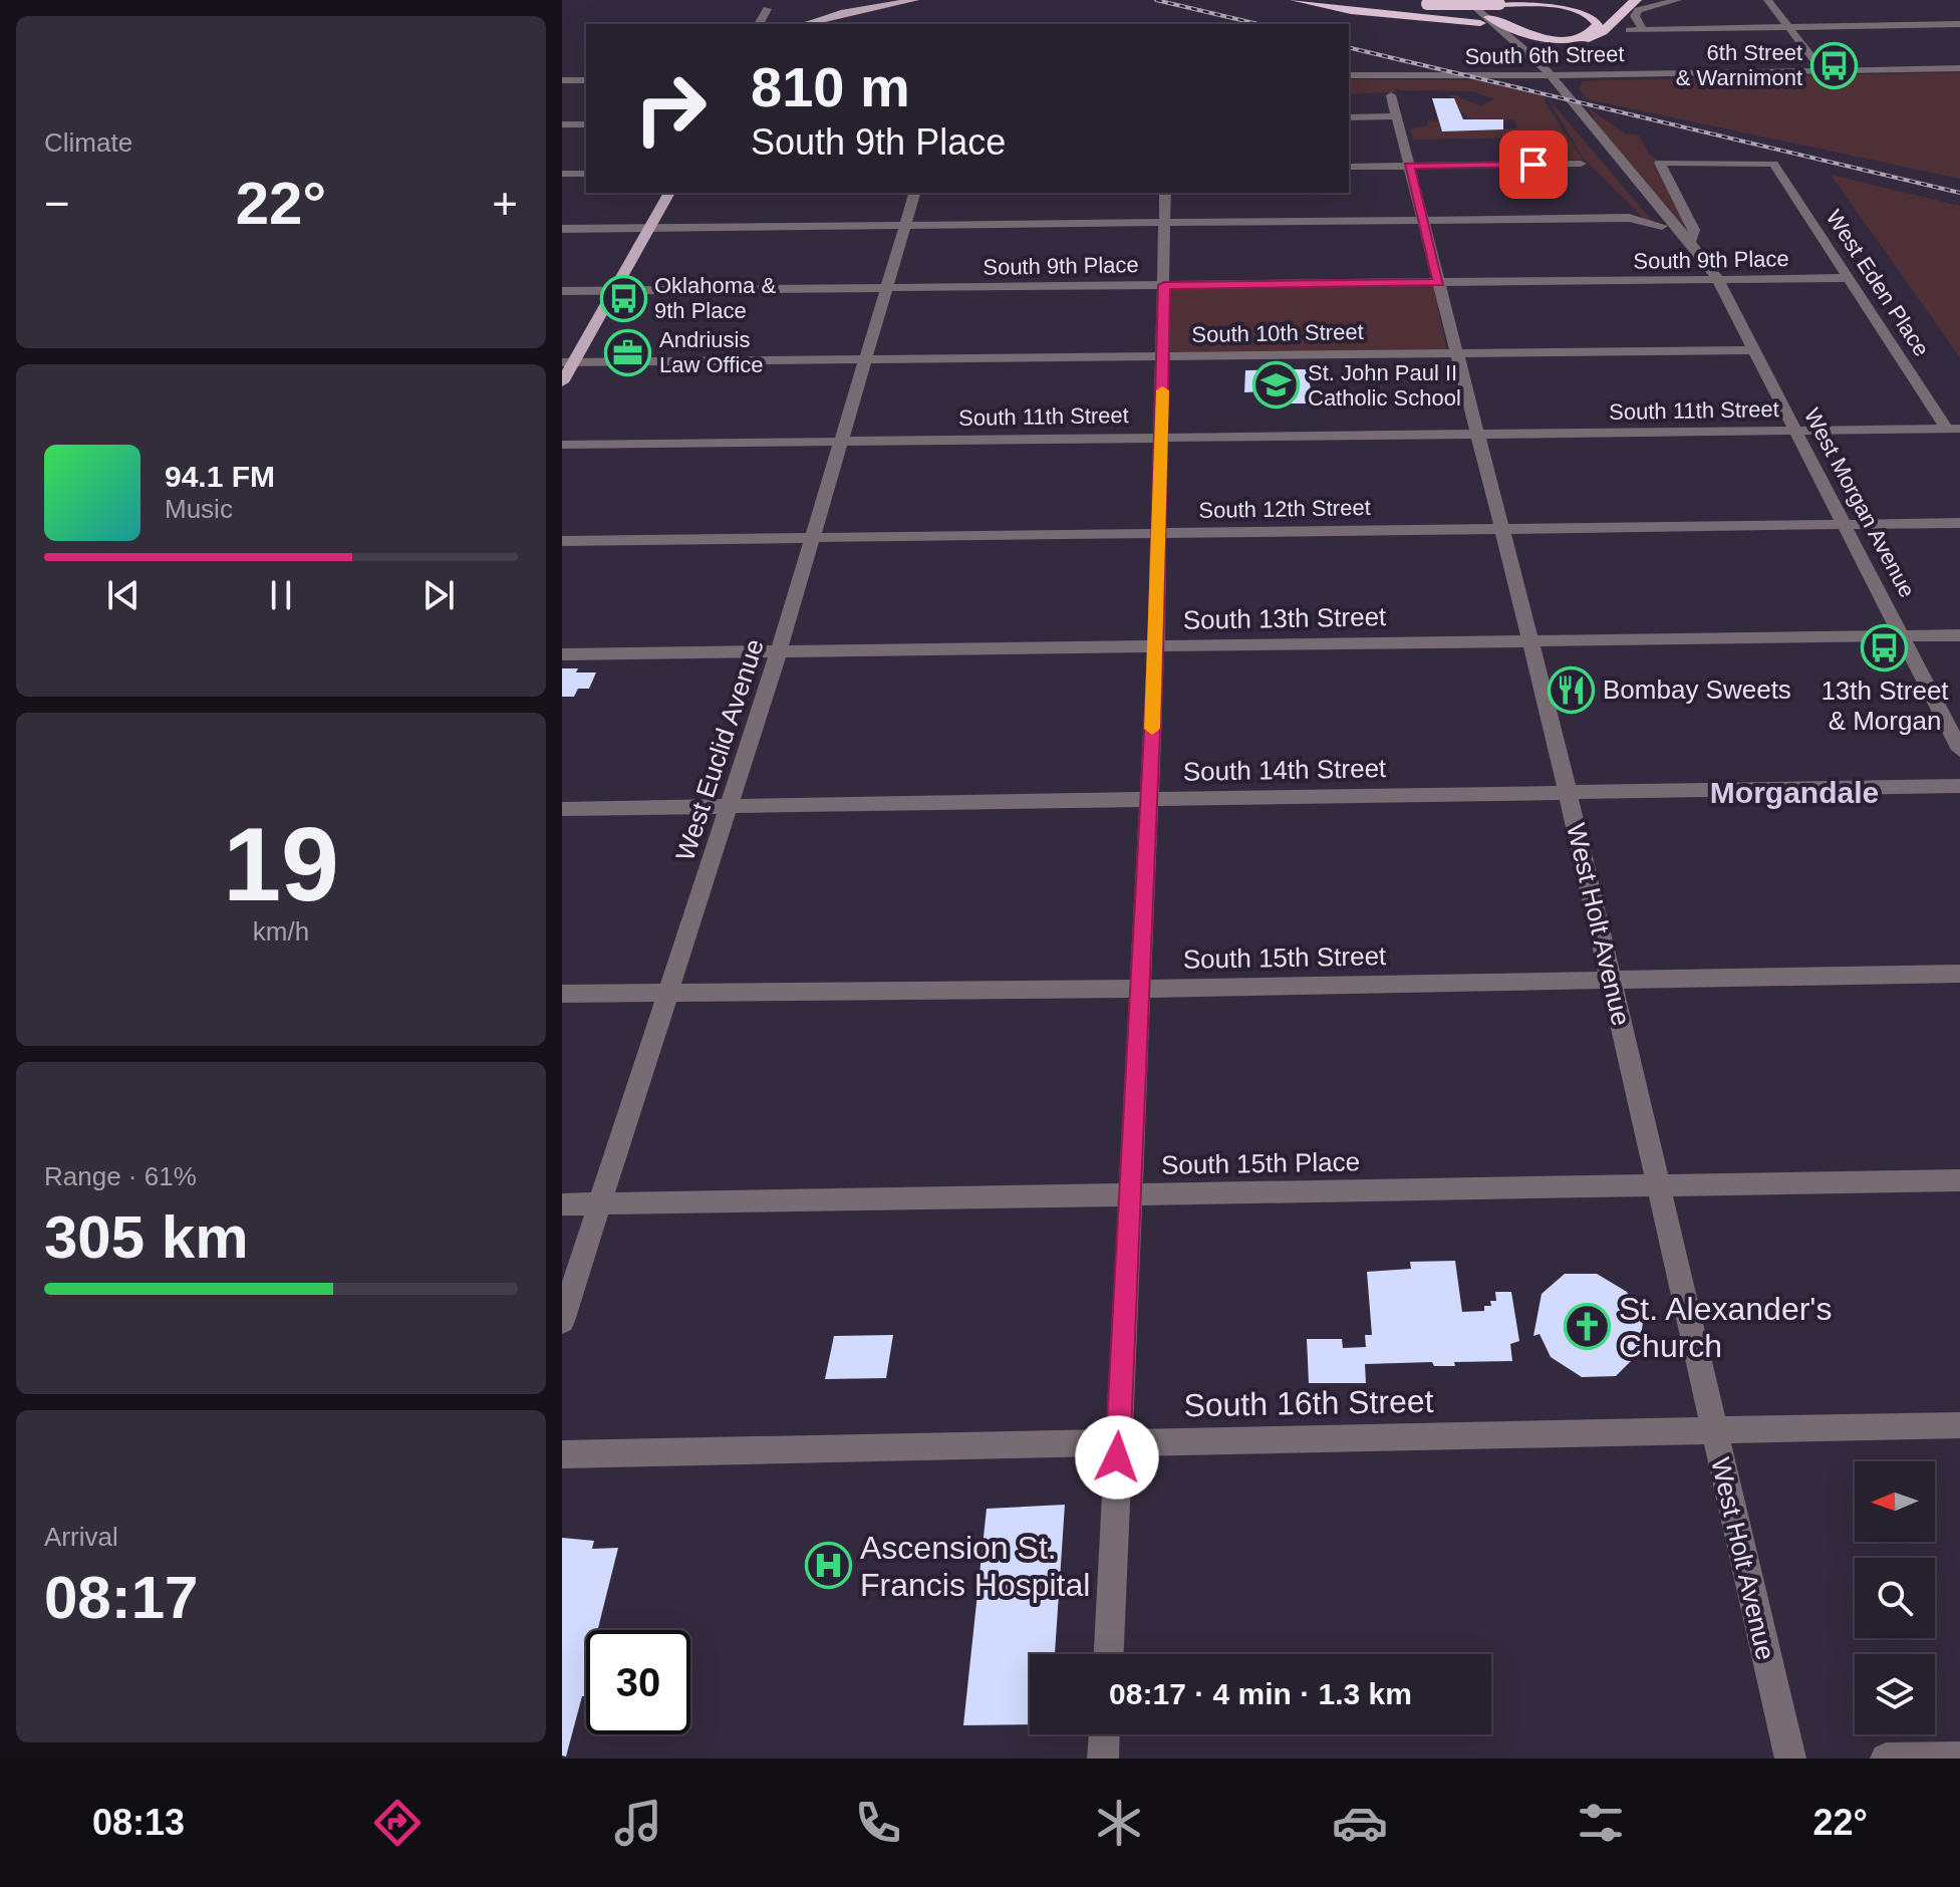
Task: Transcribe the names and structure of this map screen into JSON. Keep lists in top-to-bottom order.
{
  "streets": {
    "street": [
      "South 6th Street",
      "South 9th Place",
      "West Eden Place",
      "South 10th Street",
      "South 11th Street",
      "West Morgan Avenue",
      "South 12th Street",
      "South 13th Street",
      "West Euclid Avenue",
      "South 14th Street",
      "West Holt Avenue",
      "South 15th Street",
      "South 15th Place",
      "South 16th Street"
    ]
  },
  "crossings": [
    ["South 6th Street", "West Morgan Avenue"],
    ["South 9th Place", "West Eden Place"],
    ["South 9th Place", "West Morgan Avenue"],
    ["South 9th Place", "West Euclid Avenue"],
    ["South 9th Place", "West Holt Avenue"],
    ["West Eden Place", "South 11th Street"],
    ["West Eden Place", "West Morgan Avenue"],
    ["South 10th Street", "West Morgan Avenue"],
    ["South 10th Street", "West Euclid Avenue"],
    ["South 10th Street", "West Holt Avenue"],
    ["South 11th Street", "West Morgan Avenue"],
    ["South 11th Street", "West Euclid Avenue"],
    ["South 11th Street", "West Holt Avenue"],
    ["West Morgan Avenue", "South 12th Street"],
    ["West Morgan Avenue", "South 13th Street"],
    ["South 12th Street", "West Euclid Avenue"],
    ["South 12th Street", "West Holt Avenue"],
    ["South 13th Street", "West Euclid Avenue"],
    ["South 13th Street", "West Holt Avenue"],
    ["West Euclid Avenue", "South 14th Street"],
    ["West Euclid Avenue", "South 15th Street"],
    ["West Euclid Avenue", "South 15th Place"],
    ["South 14th Street", "West Holt Avenue"],
    ["West Holt Avenue", "South 15th Street"],
    ["West Holt Avenue", "South 15th Place"],
    ["West Holt Avenue", "South 16th Street"]
  ],
  "districts": ["Morgandale"],
  "places": {
    "bus stop": ["6th Street & Warnimont", "Oklahoma & 9th Place", "13th Street & Morgan"],
    "office": ["Andriusis Law Office"],
    "school or university": ["St. John Paul II Catholic School"],
    "restaurant": ["Bombay Sweets"],
    "church": ["St. Alexander's Church"],
    "hospital": ["Ascension St. Francis Hospital"]
  },
  "north": "left",
  "page": {
    "tile": [
      "Climate",
      ["19", "km/h"],
      ["Range · 61%", "305 km"],
      ["Arrival", "08:17"]
    ],
    "turn": ["810 m", "South 9th Place"],
    "heat": ["−", "22°", "+"],
    "song": ["94.1 FM", "Music"],
    "limit": "30",
    "trip": "08:17 · 4 min · 1.3 km",
    "tabs": ["08:13", "22°"]
  }
}
